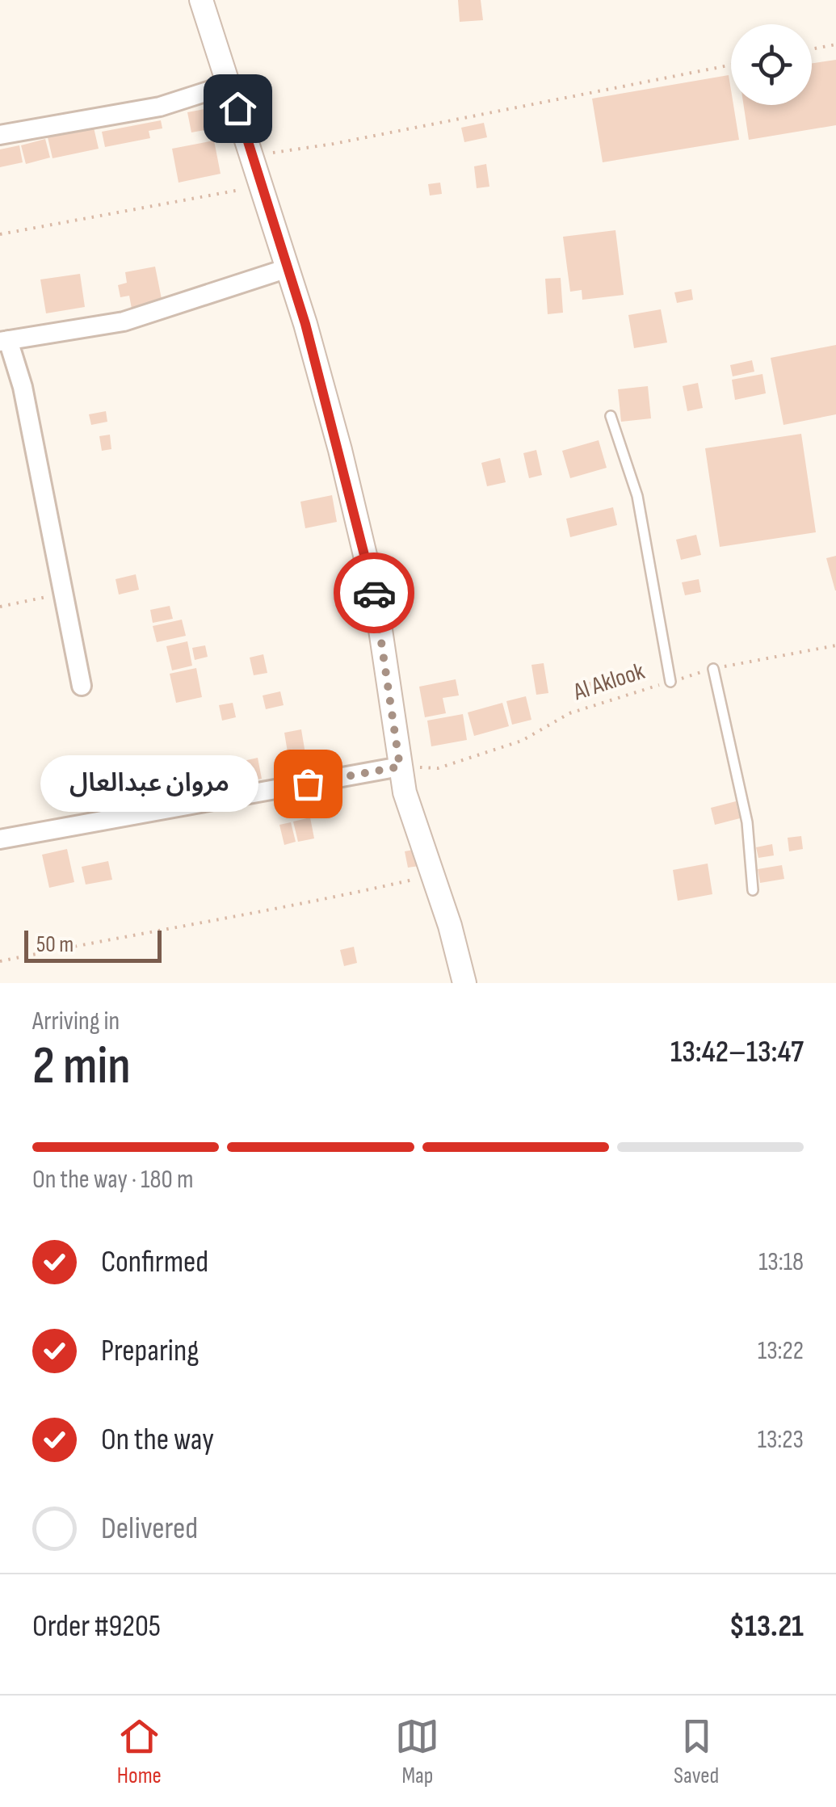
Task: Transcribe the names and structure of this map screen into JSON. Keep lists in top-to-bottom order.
{
  "streets": {
    "path": ["Al Aklook"]
  },
  "places": ["مروان عبدالعال"],
  "scale_bar": "50 m",
  "page": {
    "bubble": "مروان عبدالعال",
    "scale": "50 m",
    "heading": ["2 min", "Arriving in", "13:42–13:47"],
    "panel": ["Order #9205", "$13.21"],
    "bar": "On the way · 180 m",
    "list": [
      ["Confirmed", "13:18"],
      ["Preparing", "13:22"],
      ["On the way", "13:23"],
      "Delivered"
    ],
    "tabs": ["Home", "Map", "Saved"]
  }
}
